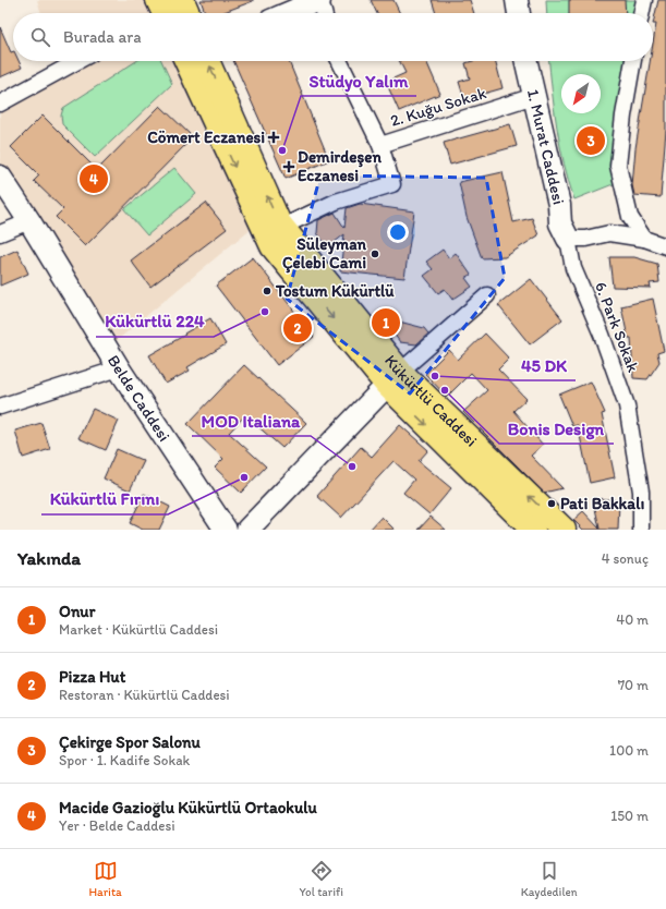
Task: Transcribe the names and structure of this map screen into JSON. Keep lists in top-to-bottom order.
{
  "streets": {
    "main road": ["Kükürtlü Caddesi"],
    "street": [
      "2. Kuğu Sokak",
      "1. Murat Caddesi",
      "6. Park Sokak",
      "Belde Caddesi"
    ]
  },
  "crossings": [
    ["2. Kuğu Sokak", "1. Murat Caddesi"],
    ["2. Kuğu Sokak", "Kükürtlü Caddesi"],
    ["1. Murat Caddesi", "6. Park Sokak"]
  ],
  "places": {
    "health": ["Cömert Eczanesi", "Demirdeşen Eczanesi"],
    "other": [
      "Stüdyo Yalım",
      "Süleyman Çelebi Cami",
      "Tostum Kükürtlü",
      "Kükürtlü 224",
      "45 DK",
      "Bonis Design",
      "MOD Italiana",
      "Kükürtlü Fırını",
      "Pati Bakkalı"
    ]
  },
  "north": "bottom left",
  "page": {
    "search": "Burada ara",
    "pins": [
      "3",
      "4",
      "1",
      "2"
    ],
    "heading": ["Yakında", "4 sonuç"],
    "list": [
      {
        "mark": "1",
        "name": "Onur",
        "note": "Market · Kükürtlü Caddesi",
        "value": "40 m"
      },
      {
        "mark": "2",
        "name": "Pizza Hut",
        "note": "Restoran · Kükürtlü Caddesi",
        "value": "70 m"
      },
      {
        "mark": "3",
        "name": "Çekirge Spor Salonu",
        "note": "Spor · 1. Kadife Sokak",
        "value": "100 m"
      },
      {
        "mark": "4",
        "name": "Macide Gazioğlu Kükürtlü Ortaokulu",
        "note": "Yer · Belde Caddesi",
        "value": "150 m"
      }
    ],
    "nav": ["Harita", "Yol tarifi", "Kaydedilen"]
  }
}
